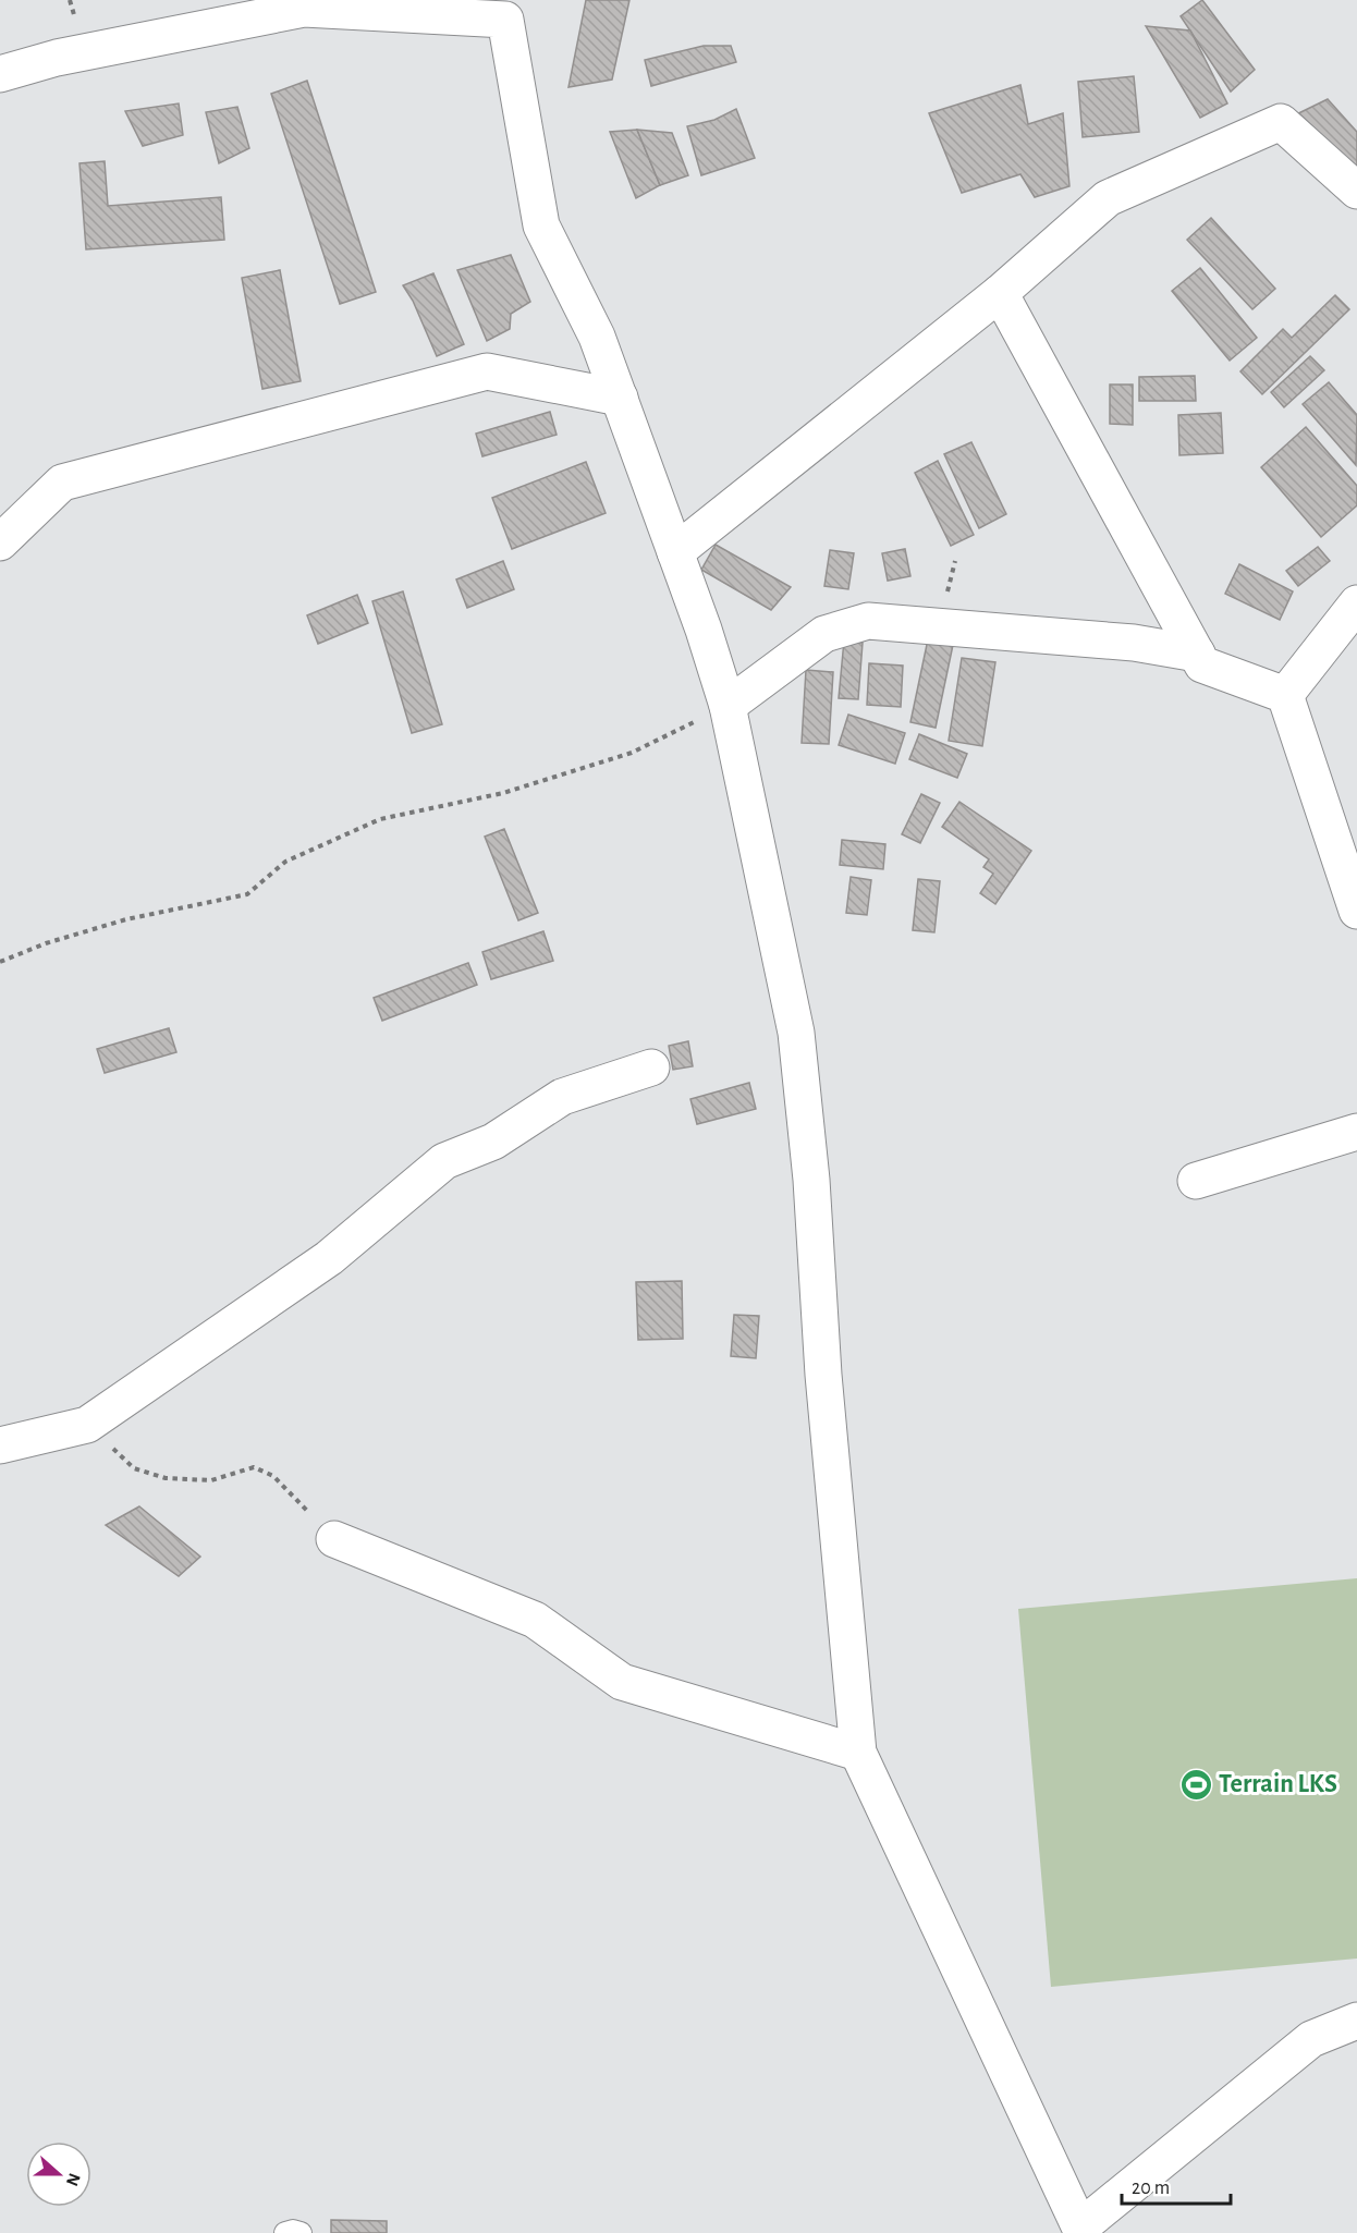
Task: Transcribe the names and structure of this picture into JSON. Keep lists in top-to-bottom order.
{
  "places": {
    "sports": ["Terrain LKS"]
  },
  "scale_bar": "20 m",
  "north": "right"
}
